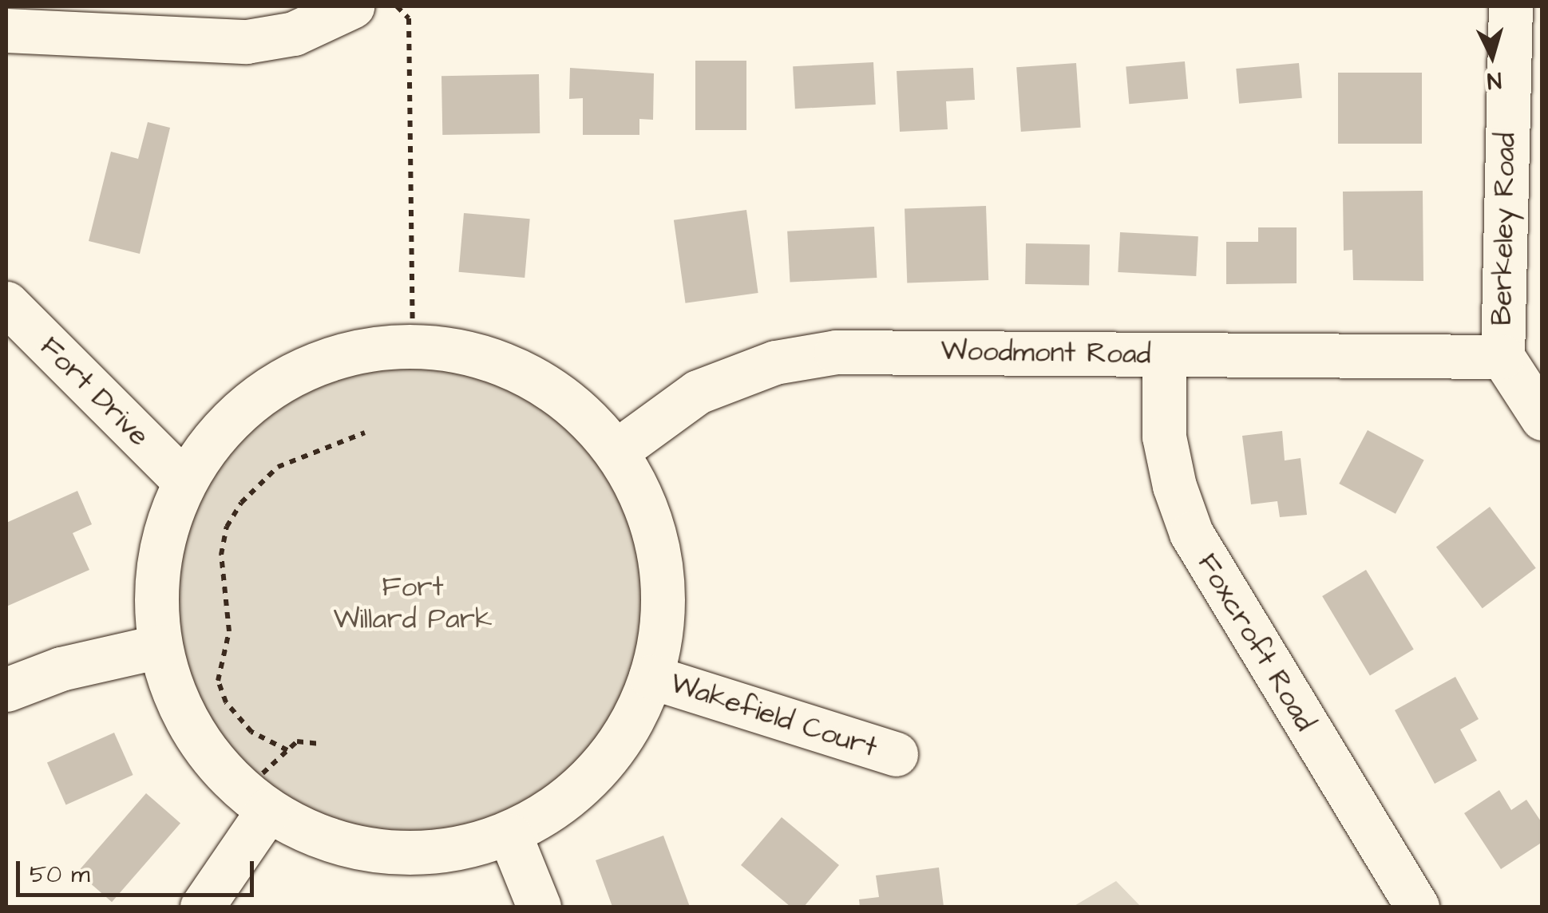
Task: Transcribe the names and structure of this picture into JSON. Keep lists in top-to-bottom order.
{
  "streets": {
    "street": [
      "Berkeley Road",
      "Woodmont Road",
      "Fort Drive",
      "Foxcroft Road",
      "Wakefield Court"
    ]
  },
  "crossings": [
    ["Berkeley Road", "Woodmont Road"],
    ["Woodmont Road", "Foxcroft Road"]
  ],
  "parks": ["Fort Willard Park"],
  "scale_bar": "50 m",
  "north": "bottom"
}
